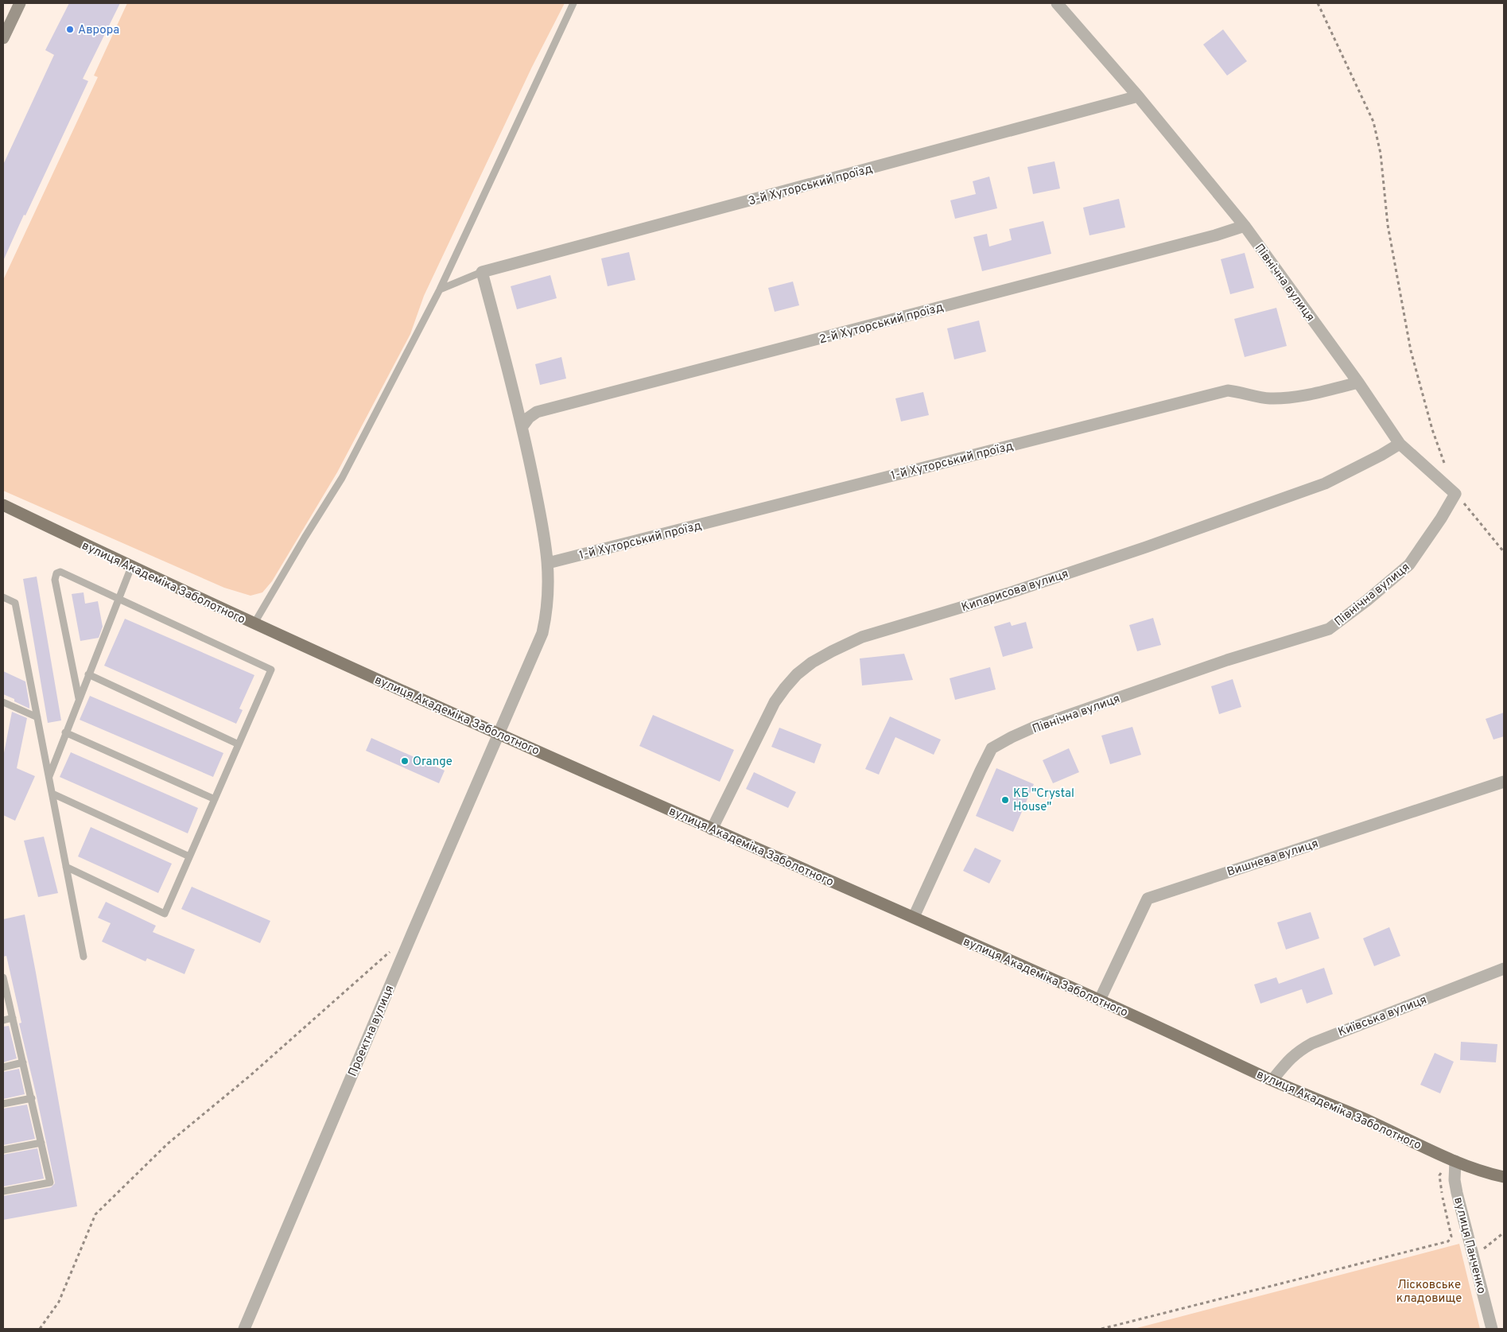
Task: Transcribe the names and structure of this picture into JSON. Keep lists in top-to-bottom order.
{
  "streets": {
    "main road": ["вулиця Академіка Заболотного"],
    "street": [
      "3-й Хуторський проїзд",
      "Північна вулиця",
      "2-й Хуторський проїзд",
      "1-й Хуторський проїзд",
      "Кипарисова вулиця",
      "Вишнева вулиця",
      "Київська вулиця",
      "Проектна вулиця",
      "вулиця Панченко"
    ]
  },
  "crossings": [
    ["3-й Хуторський проїзд", "Північна вулиця"],
    ["3-й Хуторський проїзд", "Проектна вулиця"],
    ["Північна вулиця", "2-й Хуторський проїзд"],
    ["Північна вулиця", "1-й Хуторський проїзд"],
    ["Північна вулиця", "вулиця Академіка Заболотного"],
    ["Північна вулиця", "Кипарисова вулиця"],
    ["2-й Хуторський проїзд", "Проектна вулиця"],
    ["1-й Хуторський проїзд", "Проектна вулиця"],
    ["вулиця Академіка Заболотного", "Кипарисова вулиця"],
    ["вулиця Академіка Заболотного", "Вишнева вулиця"],
    ["вулиця Академіка Заболотного", "Київська вулиця"],
    ["вулиця Академіка Заболотного", "Проектна вулиця"],
    ["вулиця Академіка Заболотного", "вулиця Панченко"]
  ],
  "parks": ["Лісковське кладовище"],
  "places": ["Аврора", "Orange", "КБ \"Crystal House\""]
}
